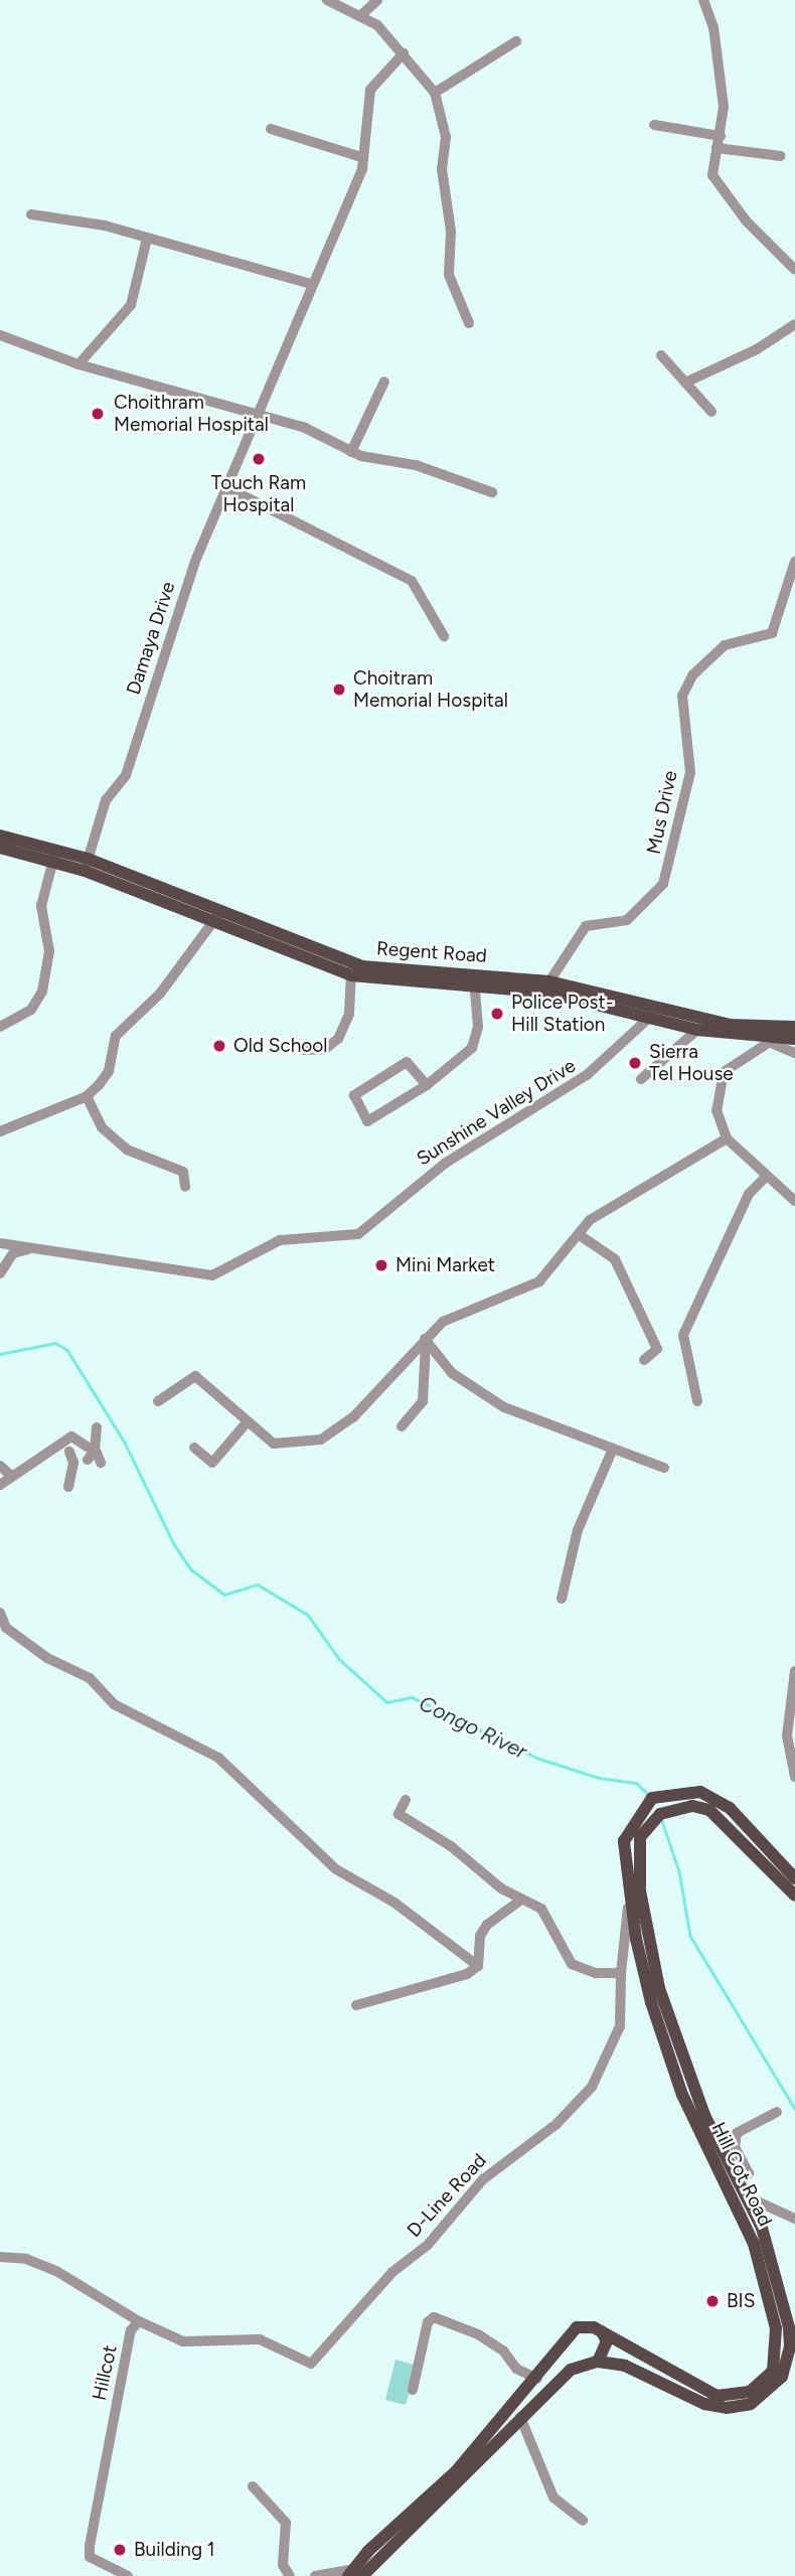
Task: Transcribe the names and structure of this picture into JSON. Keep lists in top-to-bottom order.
{
  "streets": {
    "main road": ["Regent Road", "Hill Cot Road"],
    "street": [
      "Damaya Drive",
      "Mus Drive",
      "Sunshine Valley Drive",
      "D-Line Road",
      "Hillcot"
    ]
  },
  "crossings": [
    ["Damaya Drive", "Regent Road"],
    ["Mus Drive", "Regent Road"],
    ["Regent Road", "Sunshine Valley Drive"],
    ["Hill Cot Road", "D-Line Road"],
    ["D-Line Road", "Hillcot"]
  ],
  "water": ["Congo River"],
  "places": [
    "Choithram Memorial Hospital",
    "Touch Ram Hospital",
    "Choitram Memorial Hospital",
    "Police Post- Hill Station",
    "Old School",
    "Sierra Tel House",
    "Mini Market",
    "BIS",
    "Building 1"
  ]
}
